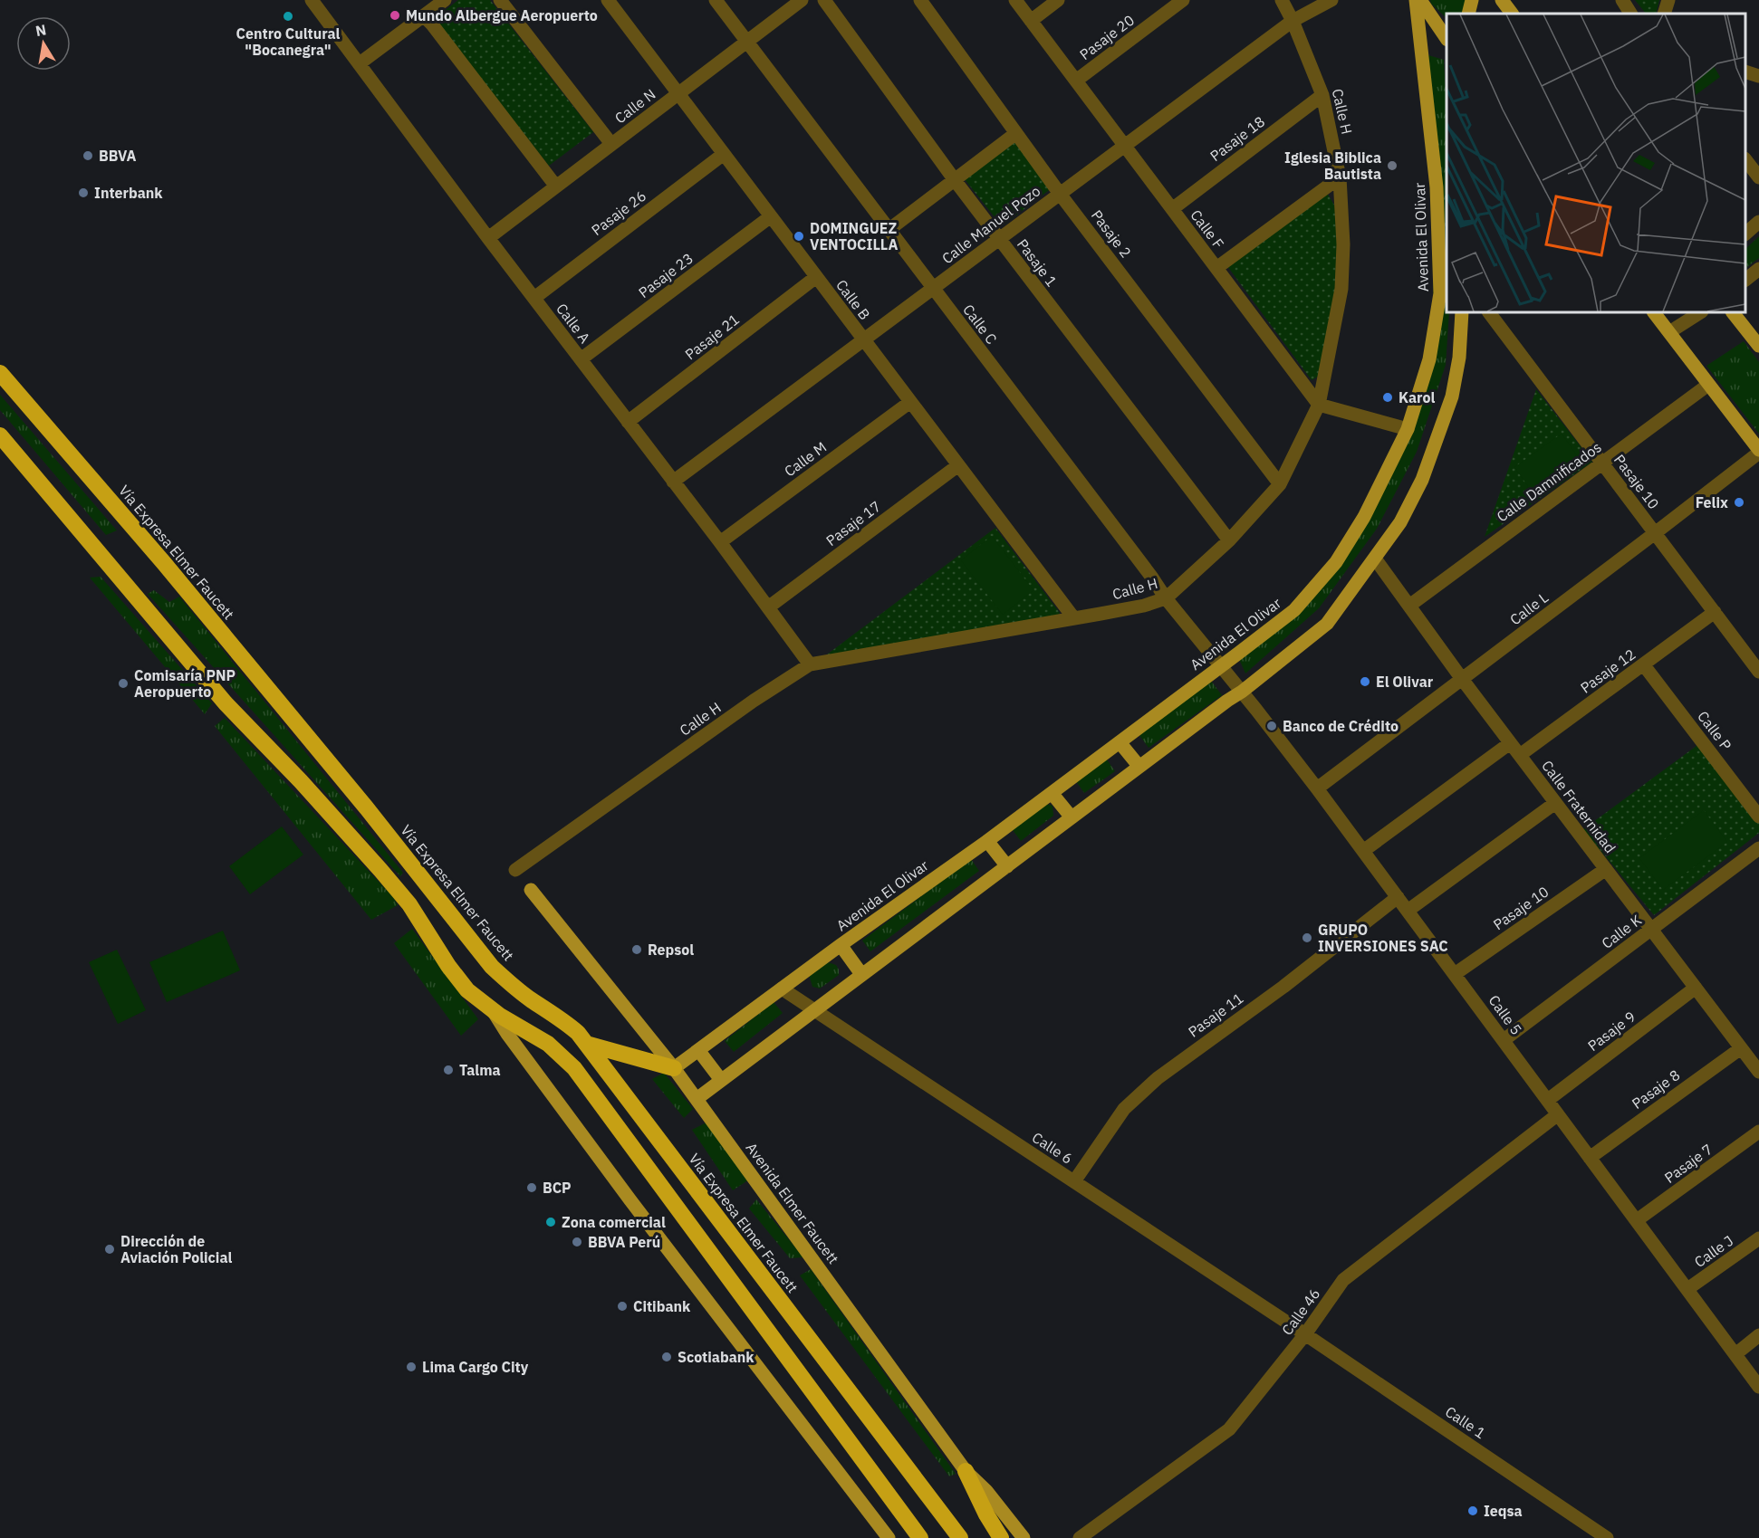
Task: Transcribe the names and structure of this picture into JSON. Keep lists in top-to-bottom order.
{
  "streets": {
    "highway": ["Vía Expresa Elmer Faucett"],
    "main road": ["Avenida El Olivar", "Avenida Elmer Faucett"],
    "street": [
      "Pasaje 20",
      "Calle N",
      "Calle H",
      "Pasaje 18",
      "Pasaje 26",
      "Calle Manuel Pozo",
      "Calle F",
      "Pasaje 2",
      "Pasaje 1",
      "Pasaje 23",
      "Calle B",
      "Calle A",
      "Calle C",
      "Pasaje 21",
      "Calle M",
      "Calle Damnificados",
      "Pasaje 10",
      "Pasaje 17",
      "Calle L",
      "Pasaje 12",
      "Calle P",
      "Calle Fraternidad",
      "Calle K",
      "Pasaje 11",
      "Calle 5",
      "Pasaje 9",
      "Pasaje 8",
      "Calle 6",
      "Pasaje 7",
      "Calle J",
      "Calle 46",
      "Calle 1"
    ]
  },
  "crossings": [
    ["Pasaje 20", "Calle F"],
    ["Calle N", "Calle B"],
    ["Calle N", "Calle A"],
    ["Calle N", "Calle C"],
    ["Calle H", "Pasaje 18"],
    ["Calle H", "Calle Manuel Pozo"],
    ["Calle H", "Calle F"],
    ["Calle H", "Pasaje 2"],
    ["Calle H", "Pasaje 1"],
    ["Calle H", "Calle B"],
    ["Calle H", "Calle A"],
    ["Calle H", "Calle C"],
    ["Pasaje 18", "Calle F"],
    ["Pasaje 26", "Calle B"],
    ["Pasaje 26", "Calle A"],
    ["Calle Manuel Pozo", "Calle F"],
    ["Calle Manuel Pozo", "Pasaje 2"],
    ["Calle Manuel Pozo", "Pasaje 1"],
    ["Calle Manuel Pozo", "Calle B"],
    ["Calle Manuel Pozo", "Calle A"],
    ["Calle Manuel Pozo", "Calle C"],
    ["Avenida El Olivar", "Calle C"],
    ["Avenida El Olivar", "Calle 5"],
    ["Avenida El Olivar", "Calle 6"],
    ["Avenida El Olivar", "Avenida Elmer Faucett"],
    ["Pasaje 23", "Calle B"],
    ["Pasaje 23", "Calle A"],
    ["Calle B", "Pasaje 21"],
    ["Calle B", "Calle M"],
    ["Calle B", "Pasaje 17"],
    ["Calle A", "Pasaje 21"],
    ["Calle A", "Calle M"],
    ["Calle A", "Pasaje 17"],
    ["Calle C", "Calle 5"],
    ["Calle Damnificados", "Pasaje 10"],
    ["Calle Damnificados", "Calle Fraternidad"],
    ["Pasaje 10", "Calle L"],
    ["Pasaje 10", "Pasaje 12"],
    ["Pasaje 10", "Calle Fraternidad"],
    ["Pasaje 10", "Calle 5"],
    ["Calle L", "Calle Fraternidad"],
    ["Calle L", "Calle 5"],
    ["Pasaje 12", "Calle P"],
    ["Pasaje 12", "Calle Fraternidad"],
    ["Calle Fraternidad", "Calle K"],
    ["Calle Fraternidad", "Pasaje 9"],
    ["Calle Fraternidad", "Pasaje 8"],
    ["Calle K", "Calle 5"],
    ["Pasaje 11", "Calle 5"],
    ["Pasaje 11", "Calle 6"],
    ["Calle 5", "Pasaje 9"],
    ["Calle 5", "Pasaje 8"],
    ["Calle 5", "Pasaje 7"],
    ["Calle 5", "Calle J"],
    ["Calle 5", "Calle 46"],
    ["Calle 6", "Calle 46"],
    ["Calle 6", "Calle 1"],
    ["Calle 46", "Calle 1"]
  ],
  "places": [
    "Mundo Albergue Aeropuerto",
    "Centro Cultural \"Bocanegra\"",
    "BBVA",
    "Iglesia Biblica Bautista",
    "Interbank",
    "DOMINGUEZ VENTOCILLA",
    "Karol",
    "Felix",
    "El Olivar",
    "Comisaría PNP Aeropuerto",
    "Banco de Crédito",
    "GRUPO INVERSIONES SAC",
    "Repsol",
    "Talma",
    "BCP",
    "Zona comercial",
    "BBVA Perú",
    "Dirección de Aviación Policial",
    "Citibank",
    "Scotiabank",
    "Lima Cargo City",
    "Ieqsa"
  ],
  "north": "top"
}
